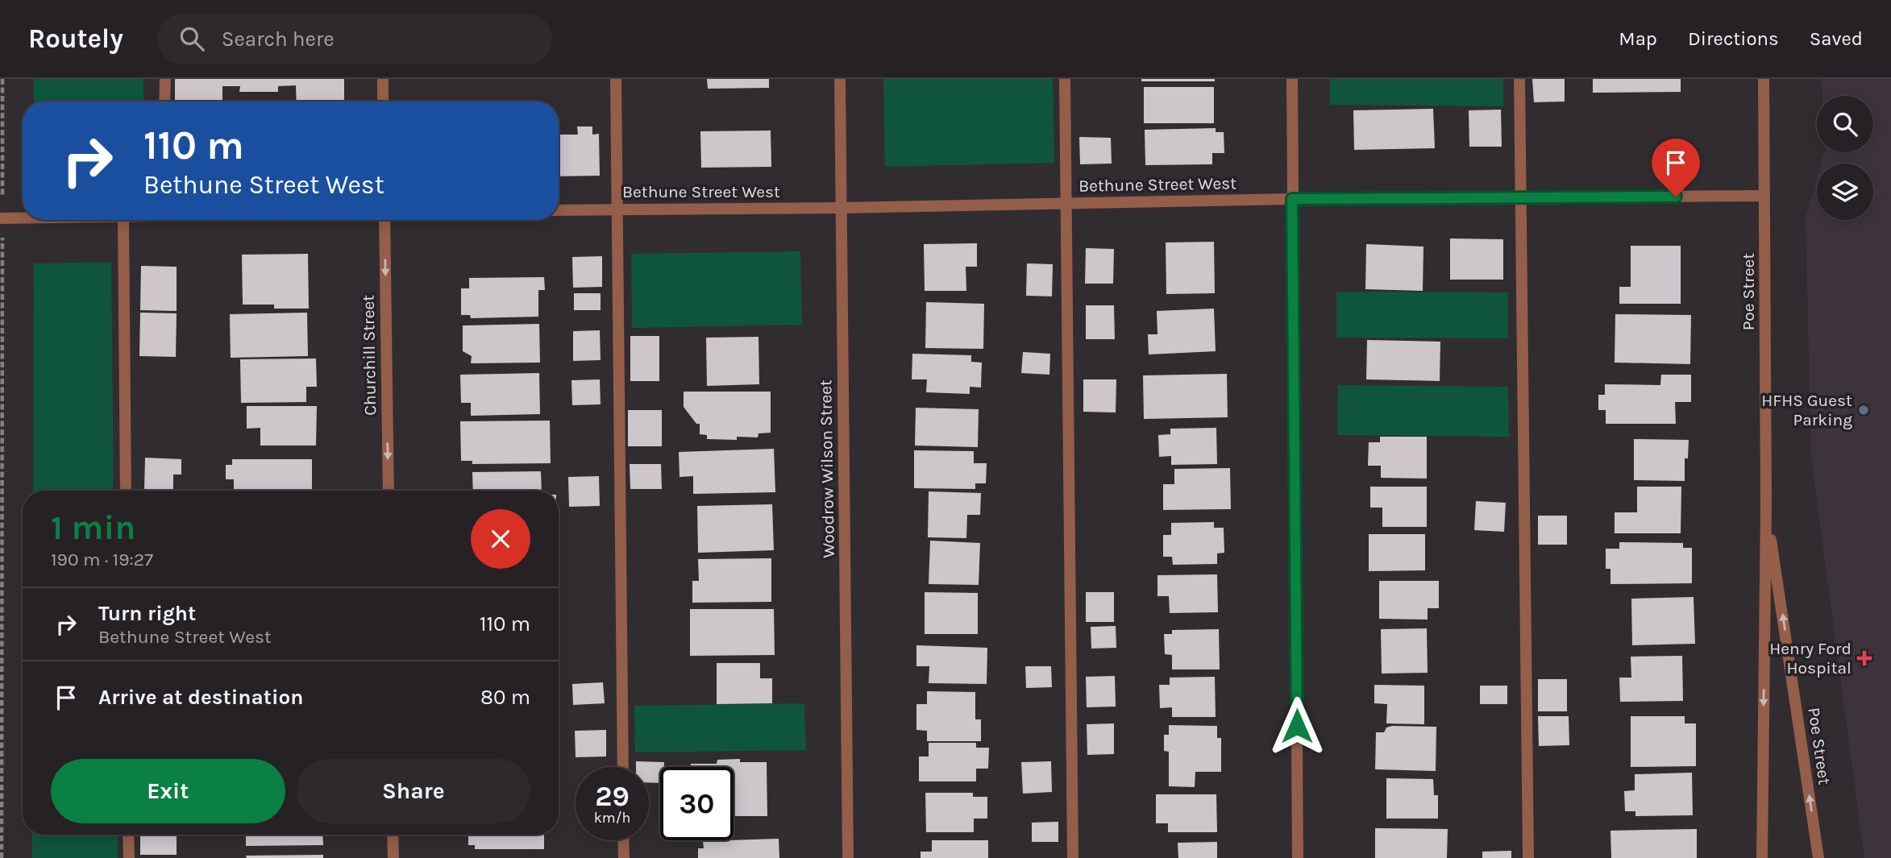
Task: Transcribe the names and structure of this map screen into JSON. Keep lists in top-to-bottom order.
{
  "streets": {
    "street": [
      "Bethune Street West",
      "Poe Street",
      "Churchill Street",
      "Woodrow Wilson Street"
    ]
  },
  "crossings": [
    ["Bethune Street West", "Poe Street"],
    ["Bethune Street West", "Woodrow Wilson Street"]
  ],
  "one_way": ["Churchill Street"],
  "places": {
    "other": ["HFHS Guest Parking"],
    "health": ["Henry Ford Hospital"]
  },
  "page": {
    "header": "Routely",
    "search": "Search here",
    "nav": ["Map", "Directions", "Saved"],
    "turn": ["110 m", "Bethune Street West"],
    "heading": ["1 min", "190 m · 19:27"],
    "list": [
      {
        "name": "Turn right",
        "note": "Bethune Street West",
        "value": "110 m"
      },
      {
        "name": "Arrive at destination",
        "value": "80 m"
      }
    ],
    "buttons": ["Exit", "Share"],
    "speed": "29 km/h",
    "limit": "30"
  }
}
